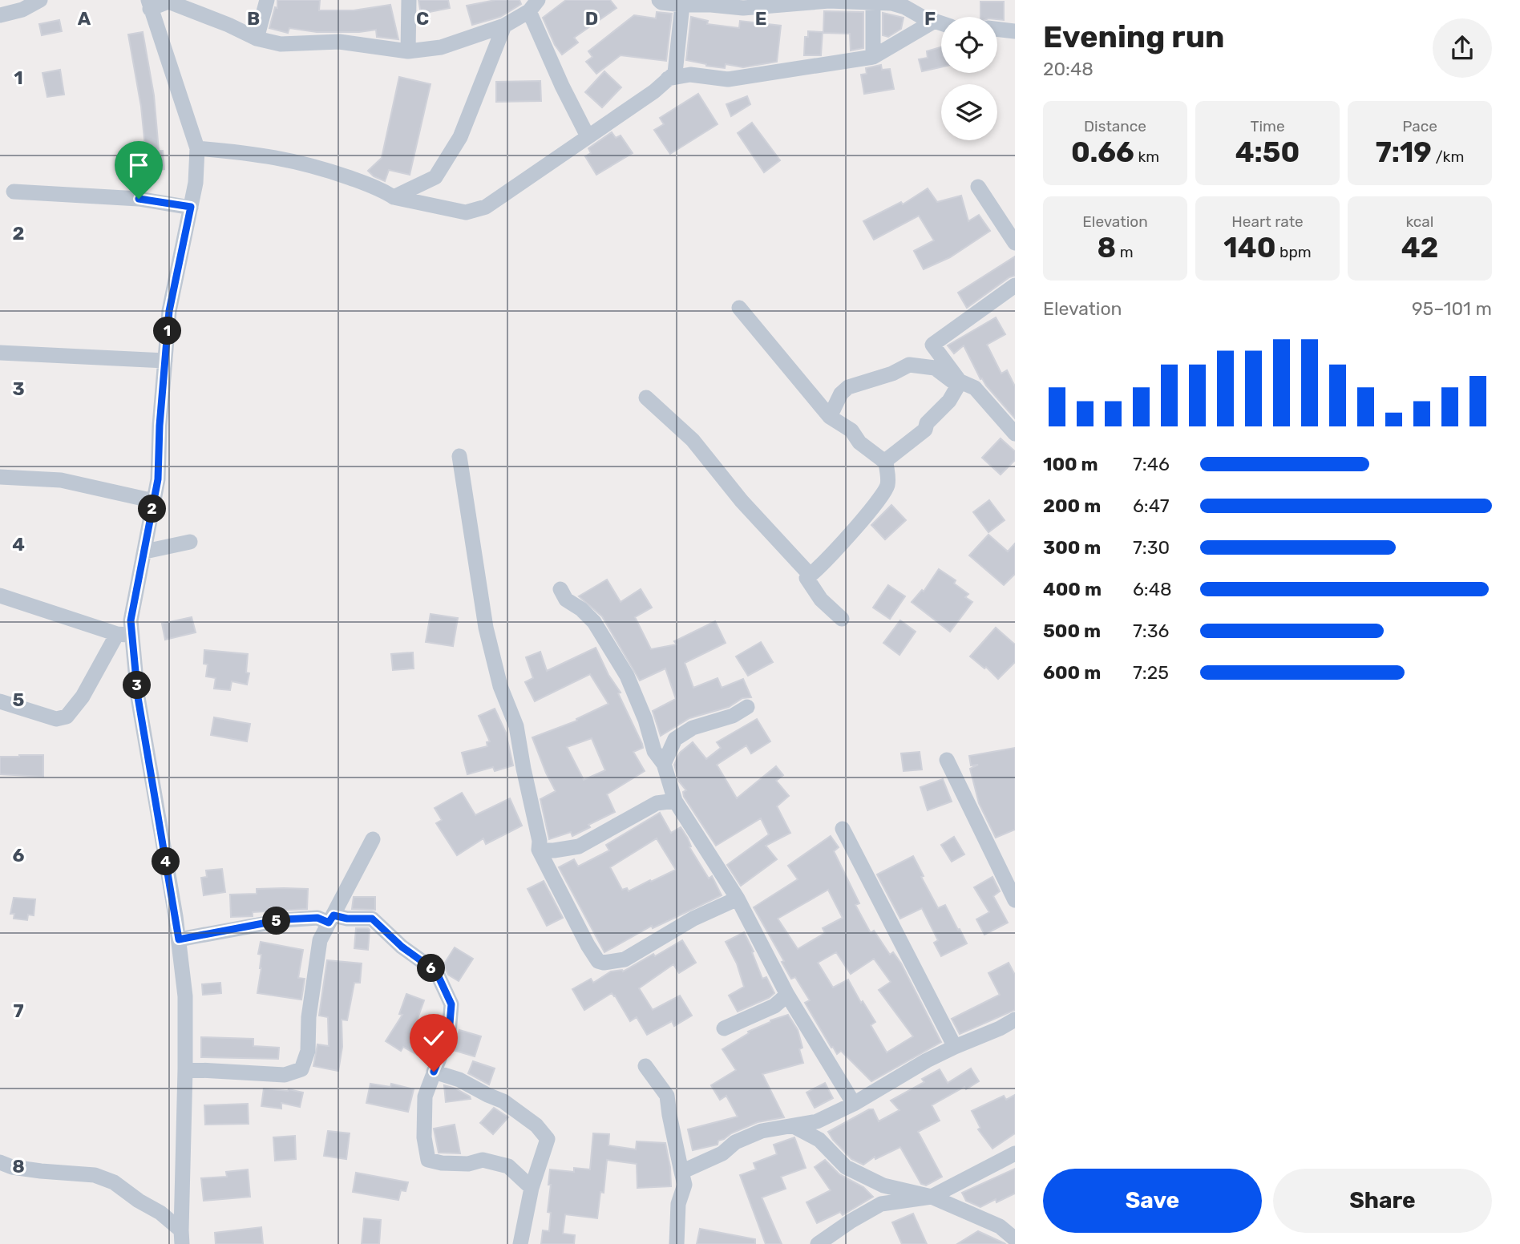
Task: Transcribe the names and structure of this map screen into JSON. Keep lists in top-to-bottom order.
{
  "page": {
    "heading": ["Evening run", "20:48"],
    "stats": [
      ["Distance", "0.66 km"],
      ["Time", "4:50"],
      ["Pace", "7:19 /km"],
      ["Elevation", "8 m"],
      ["Heart rate", "140 bpm"],
      ["kcal", "42"]
    ],
    "chart": ["Elevation", "95–101 m"],
    "pins": [
      "1",
      "2",
      "3",
      "4",
      "5",
      "6"
    ],
    "list": [
      {
        "name": "100 m",
        "note": "7:46"
      },
      {
        "name": "200 m",
        "note": "6:47"
      },
      {
        "name": "300 m",
        "note": "7:30"
      },
      {
        "name": "400 m",
        "note": "6:48"
      },
      {
        "name": "500 m",
        "note": "7:36"
      },
      {
        "name": "600 m",
        "note": "7:25"
      }
    ],
    "buttons": ["Save", "Share"]
  },
  "grid": {
    "columns": [
      "A",
      "B",
      "C",
      "D",
      "E",
      "F"
    ],
    "rows": [
      "1",
      "2",
      "3",
      "4",
      "5",
      "6",
      "7",
      "8"
    ]
  }
}
